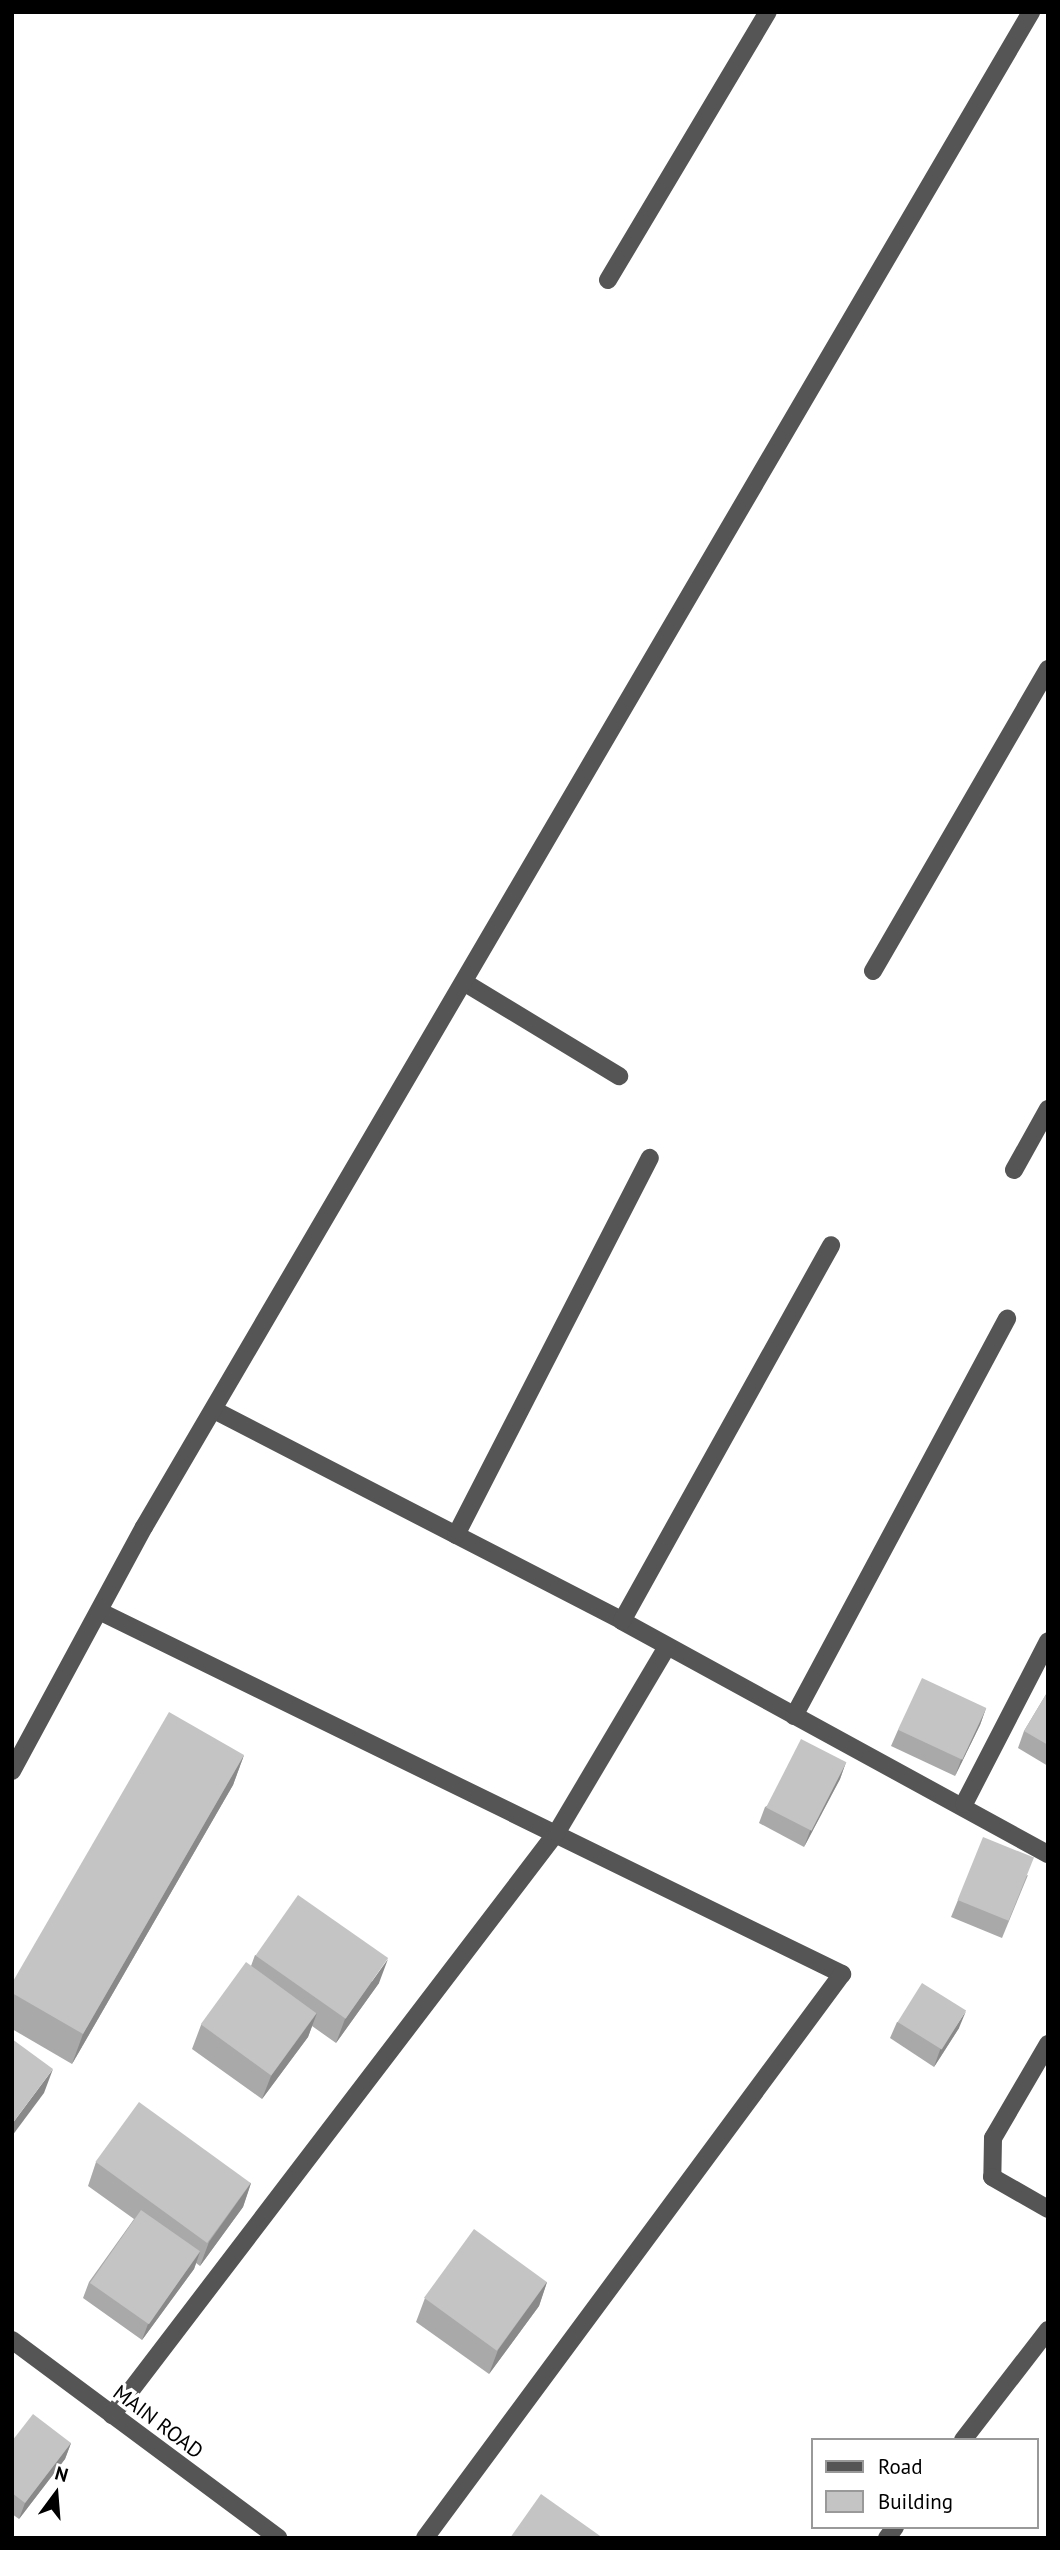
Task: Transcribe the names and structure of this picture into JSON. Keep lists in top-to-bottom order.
{
  "streets": {
    "street": ["MAIN ROAD"]
  },
  "legend": ["Road", "Building"],
  "north": "top"
}
